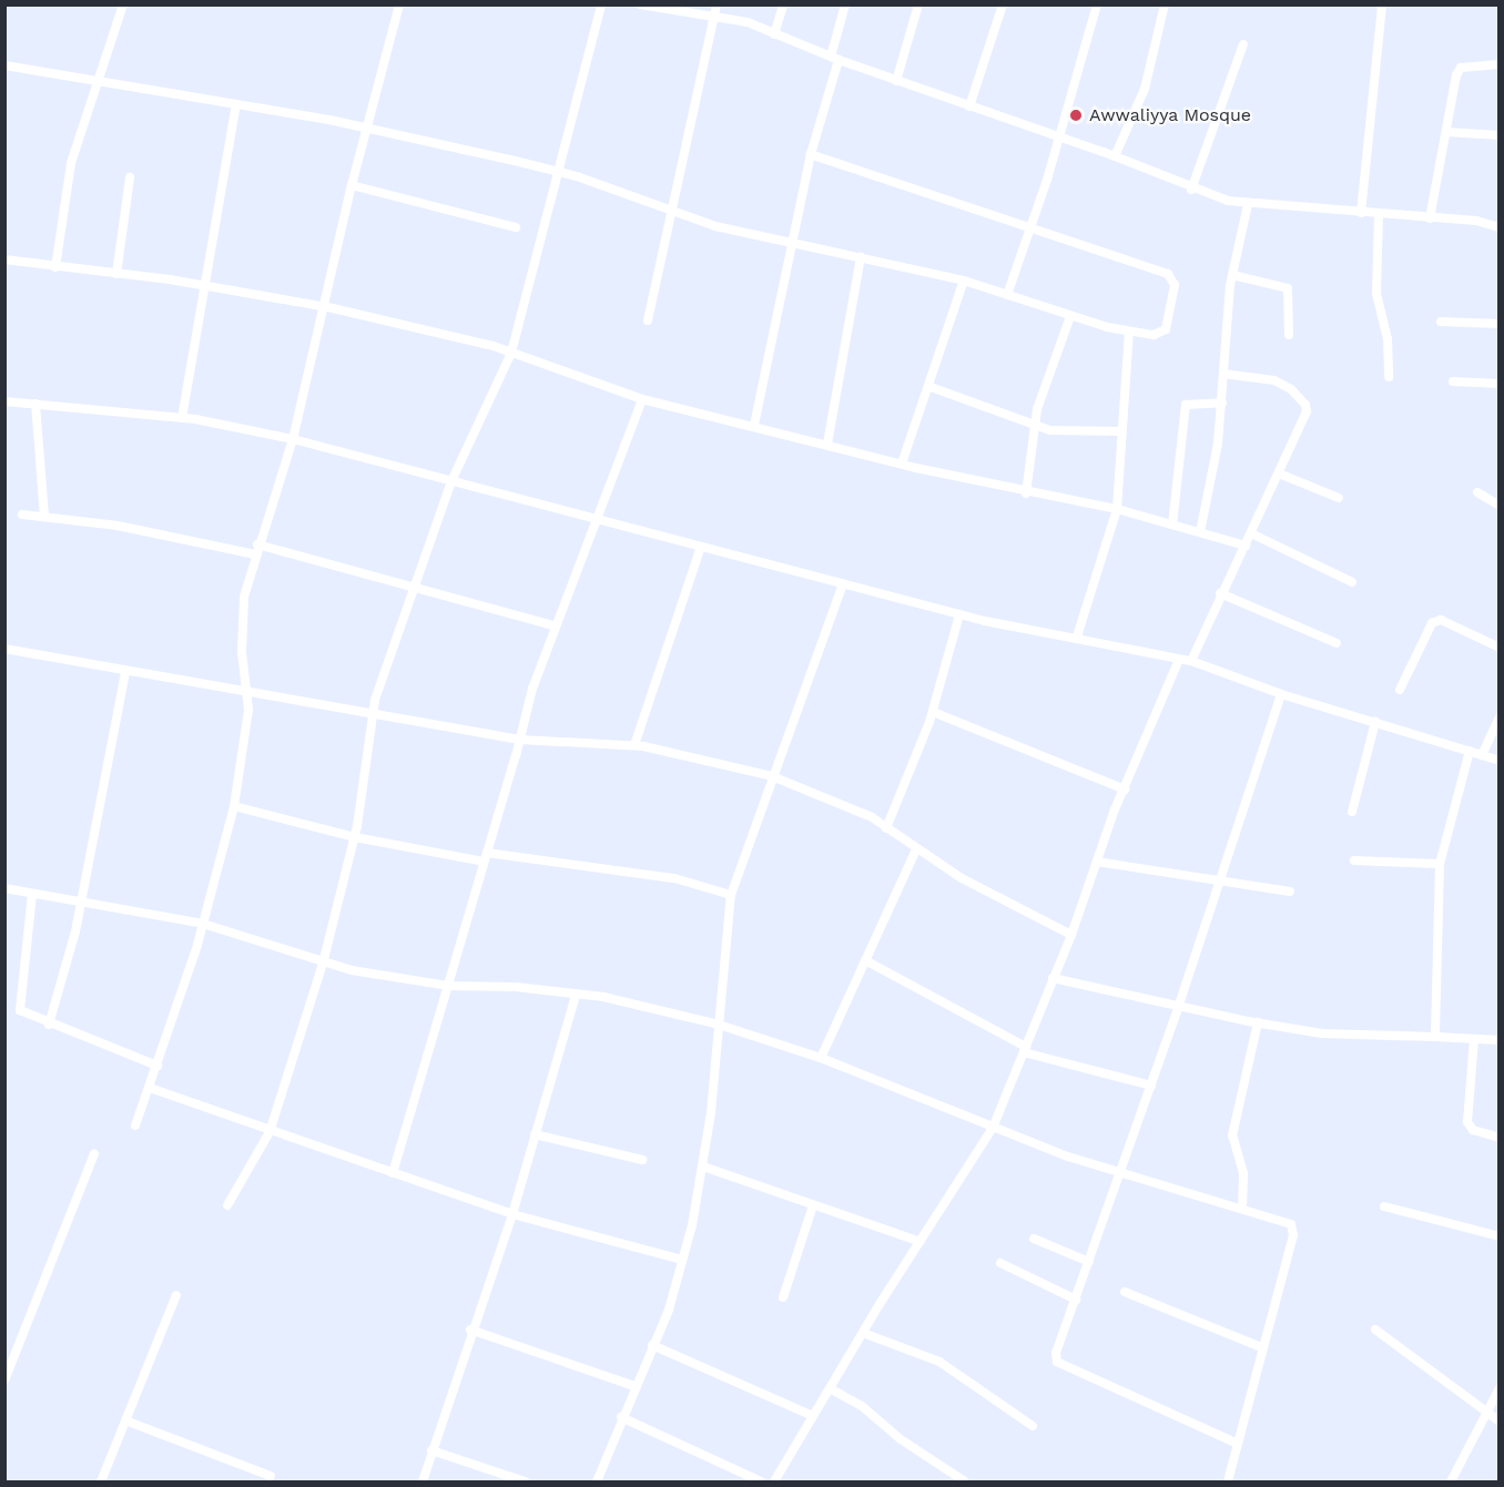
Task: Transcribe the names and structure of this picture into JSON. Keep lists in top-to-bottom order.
{
  "places": ["Awwaliyya Mosque"]
}
